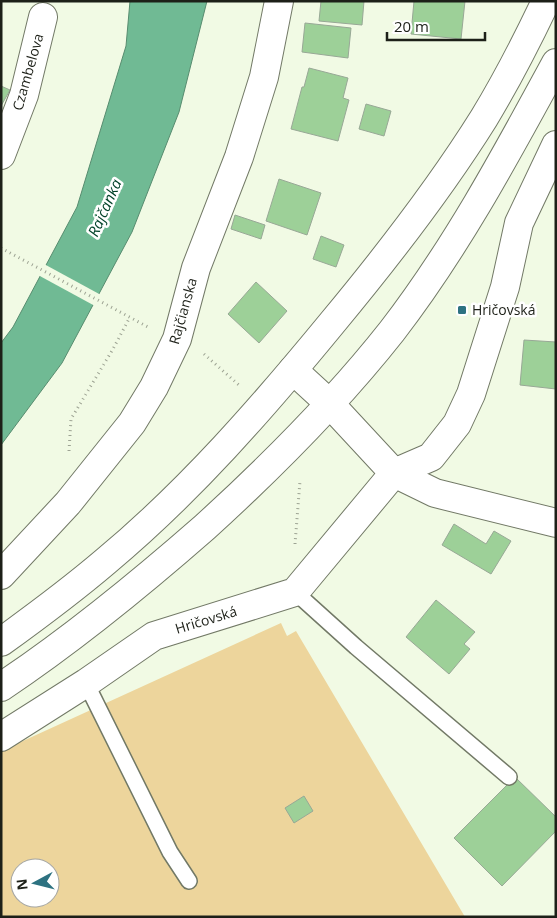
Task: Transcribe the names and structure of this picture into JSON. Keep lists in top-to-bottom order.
{
  "streets": {
    "street": ["Czambelova", "Rajčianska", "Hričovská"]
  },
  "water": ["Rajčanka"],
  "places": {
    "transit": ["Hričovská"]
  },
  "scale_bar": "20 m",
  "north": "left"
}
